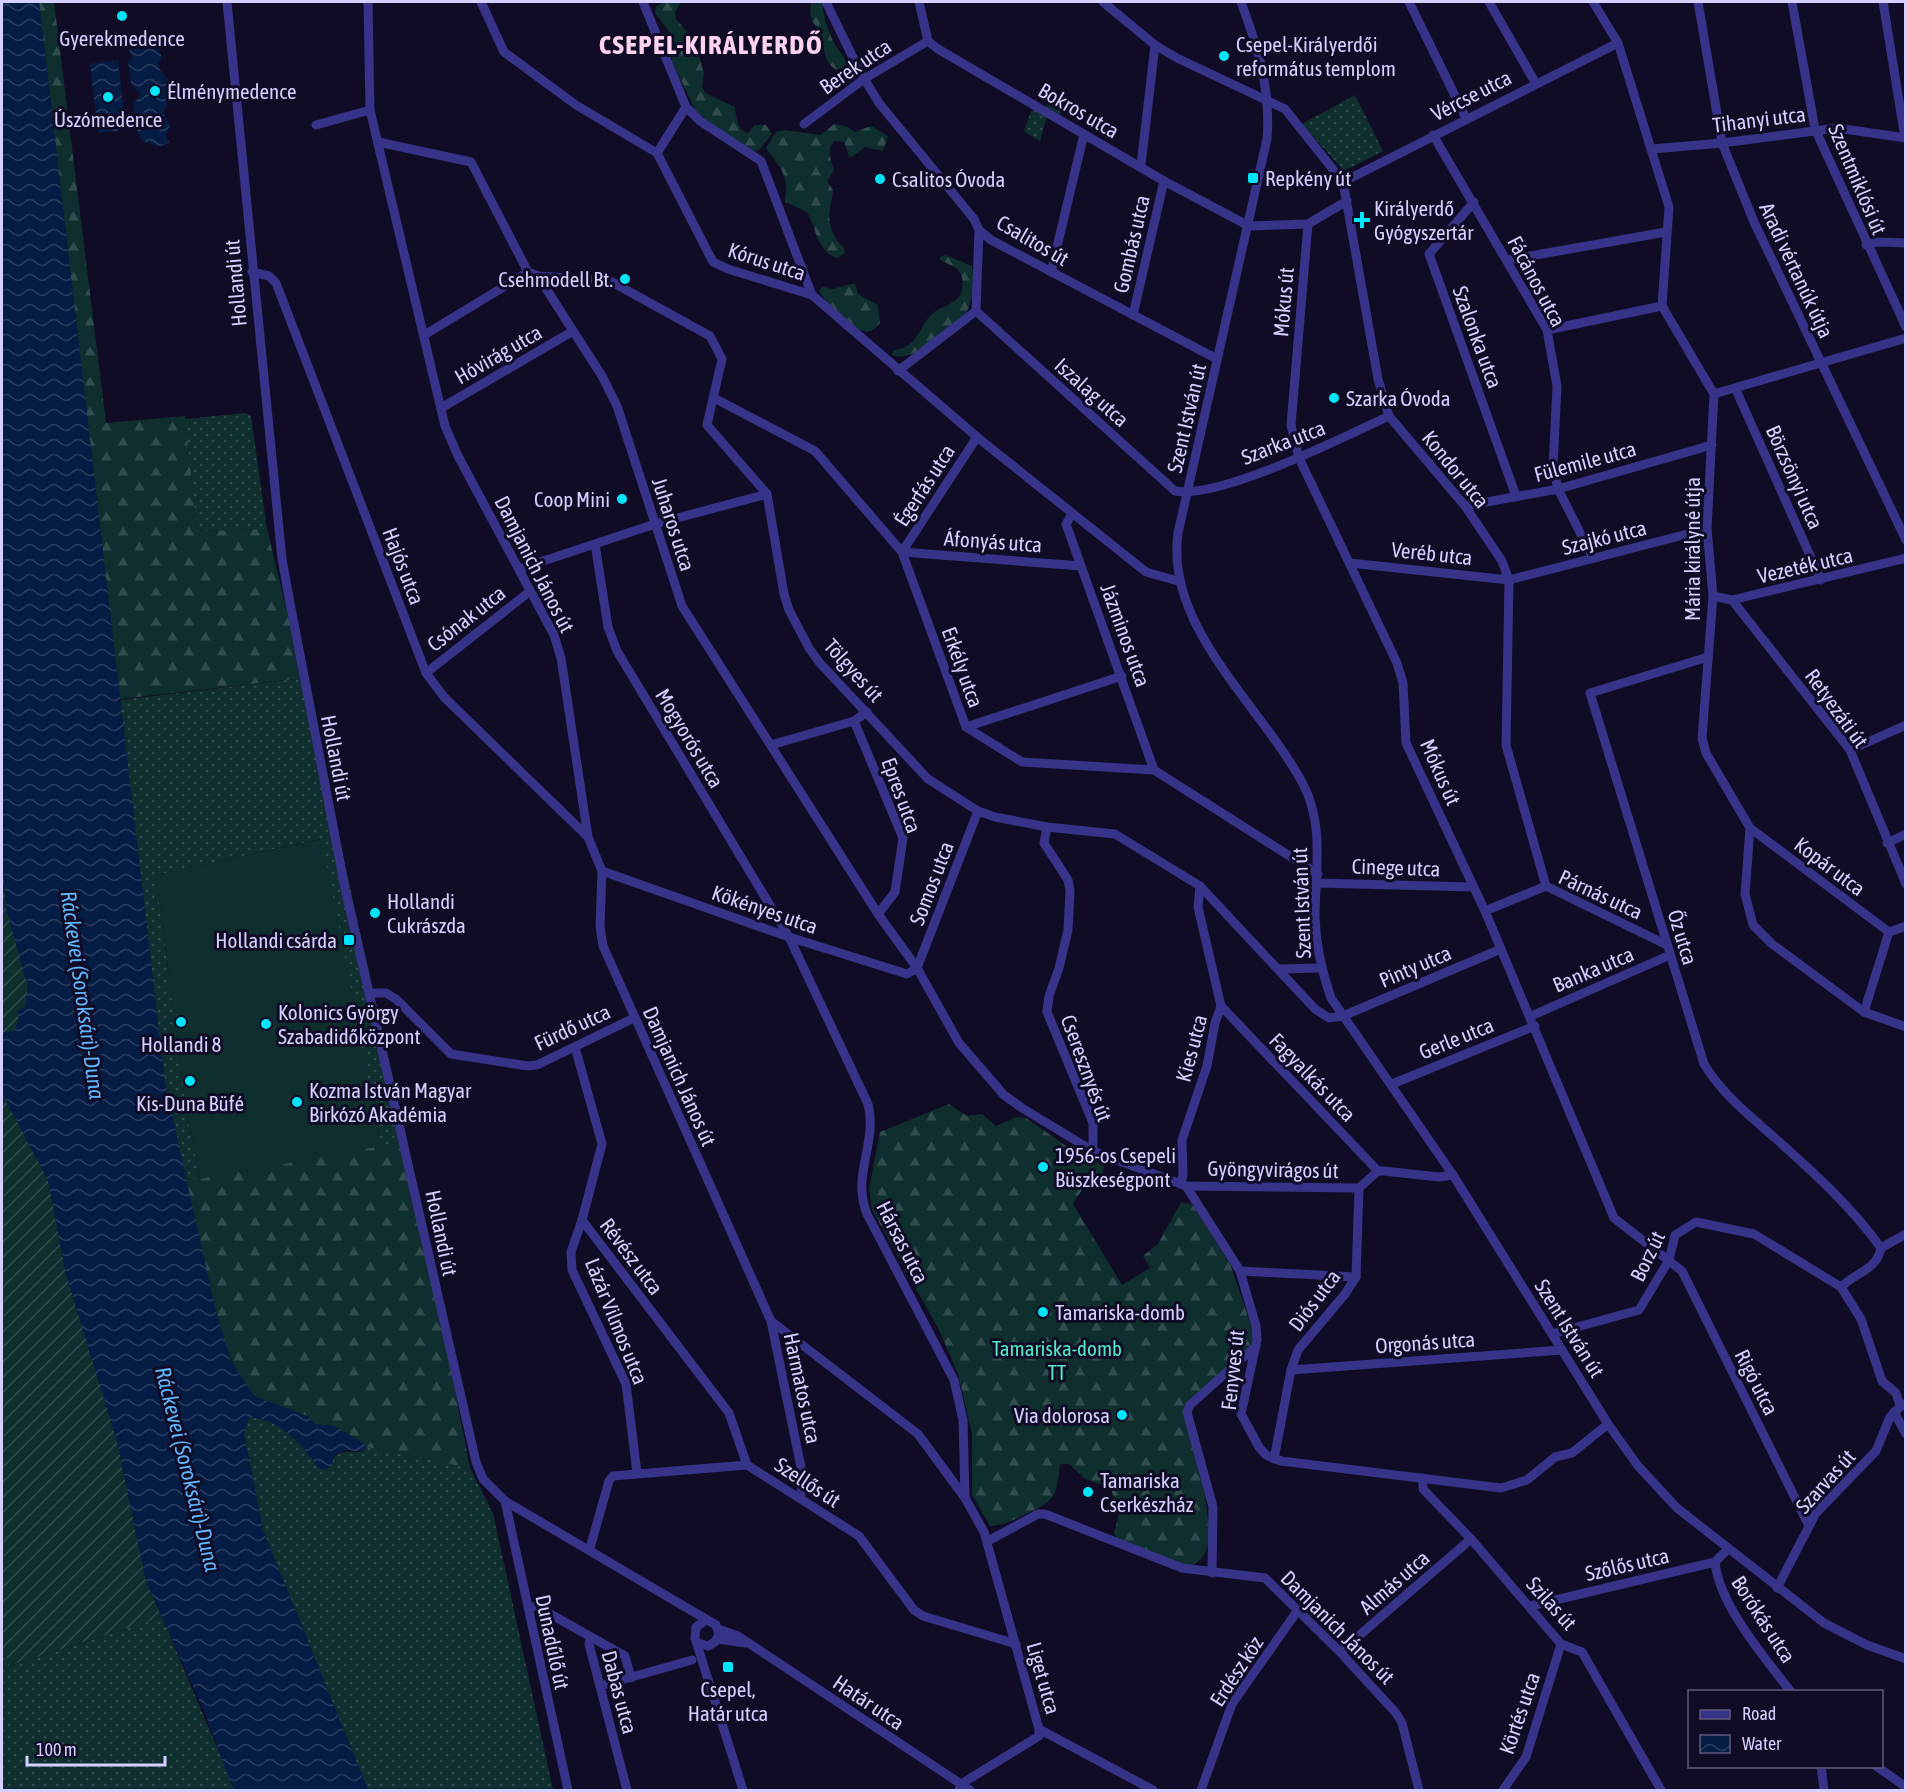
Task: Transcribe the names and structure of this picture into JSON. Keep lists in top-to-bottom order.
{
  "streets": {
    "street": [
      "Berek utca",
      "Vércse utca",
      "Bokros utca",
      "Tihanyi utca",
      "Szentmiklósi út",
      "Csalitos út",
      "Gombás utca",
      "Kórus utca",
      "Aradi vértanúk útja",
      "Fácános utca",
      "Hollandi út",
      "Mókus út",
      "Szalonka utca",
      "Hóvirág utca",
      "Iszalag utca",
      "Szent István út",
      "Szarka utca",
      "Fülemile utca",
      "Kondor utca",
      "Börzsönyi utca",
      "Égerfás utca",
      "Juharos utca",
      "Szajkó utca",
      "Áfonyás utca",
      "Mária királyné útja",
      "Veréb utca",
      "Damjanich János út",
      "Vezeték utca",
      "Hajós utca",
      "Csónak utca",
      "Jázminos utca",
      "Erkély utca",
      "Tölgyes út",
      "Retyezáti út",
      "Mogyorós utca",
      "Epres utca",
      "Kopár utca",
      "Cinege utca",
      "Somos utca",
      "Párnás utca",
      "Kökényes utca",
      "Őz utca",
      "Pinty utca",
      "Banka utca",
      "Fürdő utca",
      "Gerle utca",
      "Kies utca",
      "Cseresznyés út",
      "Fagyalkás utca",
      "Gyöngyvirágos út",
      "Hársas utca",
      "Révész utca",
      "Borz út",
      "Diós utca",
      "Lázár Vilmos utca",
      "Orgonás utca",
      "Fenyves út",
      "Rigó utca",
      "Harmatos utca",
      "Szarvas út",
      "Szellős út",
      "Szőlős utca",
      "Almás utca",
      "Szilas út",
      "Borókás utca",
      "Dunadűlő út",
      "Erdész köz",
      "Liget utca",
      "Dabas utca",
      "Határ utca",
      "Körtés utca"
    ]
  },
  "crossings": [
    ["Berek utca", "Bokros utca"],
    ["Berek utca", "Csalitos út"],
    ["Vércse utca", "Fácános utca"],
    ["Vércse utca", "Kondor utca"],
    ["Bokros utca", "Gombás utca"],
    ["Bokros utca", "Szent István út"],
    ["Tihanyi utca", "Szentmiklósi út"],
    ["Tihanyi utca", "Aradi vértanúk útja"],
    ["Csalitos út", "Gombás utca"],
    ["Csalitos út", "Szent István út"],
    ["Kórus utca", "Szent István út"],
    ["Kórus utca", "Égerfás utca"],
    ["Kórus utca", "Jázminos utca"],
    ["Fácános utca", "Szalonka utca"],
    ["Fácános utca", "Fülemile utca"],
    ["Fácános utca", "Szajkó utca"],
    ["Hollandi út", "Hajós utca"],
    ["Hollandi út", "Fürdő utca"],
    ["Hollandi út", "Dunadűlő út"],
    ["Mókus út", "Szarka utca"],
    ["Mókus út", "Veréb utca"],
    ["Mókus út", "Cinege utca"],
    ["Mókus út", "Párnás utca"],
    ["Mókus út", "Pinty utca"],
    ["Mókus út", "Banka utca"],
    ["Mókus út", "Gerle utca"],
    ["Mókus út", "Borz út"],
    ["Mókus út", "Rigó utca"],
    ["Szalonka utca", "Fülemile utca"],
    ["Hóvirág utca", "Juharos utca"],
    ["Hóvirág utca", "Damjanich János út"],
    ["Iszalag utca", "Szent István út"],
    ["Iszalag utca", "Szarka utca"],
    ["Szent István út", "Szarka utca"],
    ["Szent István út", "Kondor utca"],
    ["Szent István út", "Erkély utca"],
    ["Szent István út", "Tölgyes út"],
    ["Szent István út", "Cinege utca"],
    ["Szent István út", "Pinty utca"],
    ["Szent István út", "Gerle utca"],
    ["Szent István út", "Borz út"],
    ["Szent István út", "Orgonás utca"],
    ["Szent István út", "Szarvas út"],
    ["Szarka utca", "Kondor utca"],
    ["Fülemile utca", "Kondor utca"],
    ["Fülemile utca", "Mária királyné útja"],
    ["Kondor utca", "Szajkó utca"],
    ["Kondor utca", "Veréb utca"],
    ["Kondor utca", "Párnás utca"],
    ["Börzsönyi utca", "Vezeték utca"],
    ["Égerfás utca", "Áfonyás utca"],
    ["Égerfás utca", "Erkély utca"],
    ["Juharos utca", "Damjanich János út"],
    ["Juharos utca", "Epres utca"],
    ["Juharos utca", "Somos utca"],
    ["Juharos utca", "Kökényes utca"],
    ["Szajkó utca", "Mária királyné útja"],
    ["Szajkó utca", "Veréb utca"],
    ["Áfonyás utca", "Jázminos utca"],
    ["Áfonyás utca", "Erkély utca"],
    ["Mária királyné útja", "Vezeték utca"],
    ["Mária királyné útja", "Kopár utca"],
    ["Mária királyné útja", "Őz utca"],
    ["Damjanich János út", "Hajós utca"],
    ["Damjanich János út", "Csónak utca"],
    ["Damjanich János út", "Kökényes utca"],
    ["Damjanich János út", "Fürdő utca"],
    ["Damjanich János út", "Hársas utca"],
    ["Damjanich János út", "Harmatos utca"],
    ["Damjanich János út", "Almás utca"],
    ["Damjanich János út", "Erdész köz"],
    ["Damjanich János út", "Liget utca"],
    ["Vezeték utca", "Retyezáti út"],
    ["Hajós utca", "Csónak utca"],
    ["Jázminos utca", "Erkély utca"],
    ["Erkély utca", "Cinege utca"],
    ["Tölgyes út", "Somos utca"],
    ["Tölgyes út", "Pinty utca"],
    ["Tölgyes út", "Kies utca"],
    ["Tölgyes út", "Cseresznyés út"],
    ["Mogyorós utca", "Kökényes utca"],
    ["Mogyorós utca", "Hársas utca"],
    ["Somos utca", "Kökényes utca"],
    ["Párnás utca", "Őz utca"],
    ["Kökényes utca", "Hársas utca"],
    ["Őz utca", "Banka utca"],
    ["Fürdő utca", "Révész utca"],
    ["Kies utca", "Fagyalkás utca"],
    ["Kies utca", "Gyöngyvirágos út"],
    ["Kies utca", "Fenyves út"],
    ["Gyöngyvirágos út", "Diós utca"],
    ["Gyöngyvirágos út", "Fenyves út"],
    ["Révész utca", "Lázár Vilmos utca"],
    ["Révész utca", "Szellős út"],
    ["Borz út", "Rigó utca"],
    ["Diós utca", "Orgonás utca"],
    ["Diós utca", "Fenyves út"],
    ["Lázár Vilmos utca", "Szellős út"],
    ["Rigó utca", "Szarvas út"],
    ["Harmatos utca", "Szellős út"],
    ["Szellős út", "Liget utca"],
    ["Szőlős utca", "Szilas út"],
    ["Szőlős utca", "Borókás utca"],
    ["Almás utca", "Szilas út"],
    ["Szilas út", "Körtés utca"],
    ["Dunadűlő út", "Dabas utca"],
    ["Liget utca", "Határ utca"]
  ],
  "districts": ["CSEPEL-KIRÁLYERDŐ"],
  "water": ["Ráckevei (Soroksári)-Duna"],
  "parks": ["Tamariska-domb TT"],
  "places": {
    "other": [
      "Gyerekmedence",
      "Csepel-Királyerdői református templom",
      "Élménymedence",
      "Úszómedence",
      "Csalitos Óvoda",
      "Csehmodell Bt.",
      "Szarka Óvoda",
      "Coop Mini",
      "Hollandi Cukrászda",
      "Hollandi 8",
      "Kolonics György Szabadidőközpont",
      "Kis-Duna Büfé",
      "Kozma István Magyar Birkózó Akadémia",
      "1956-os Csepeli Büszkeségpont",
      "Tamariska-domb",
      "Via dolorosa",
      "Tamariska Cserkészház"
    ],
    "transit": ["Repkény út", "Hollandi csárda", "Csepel, Határ utca"],
    "health": ["Királyerdő Gyógyszertár"]
  },
  "legend": ["Road", "Water"],
  "scale_bar": "100 m"
}
